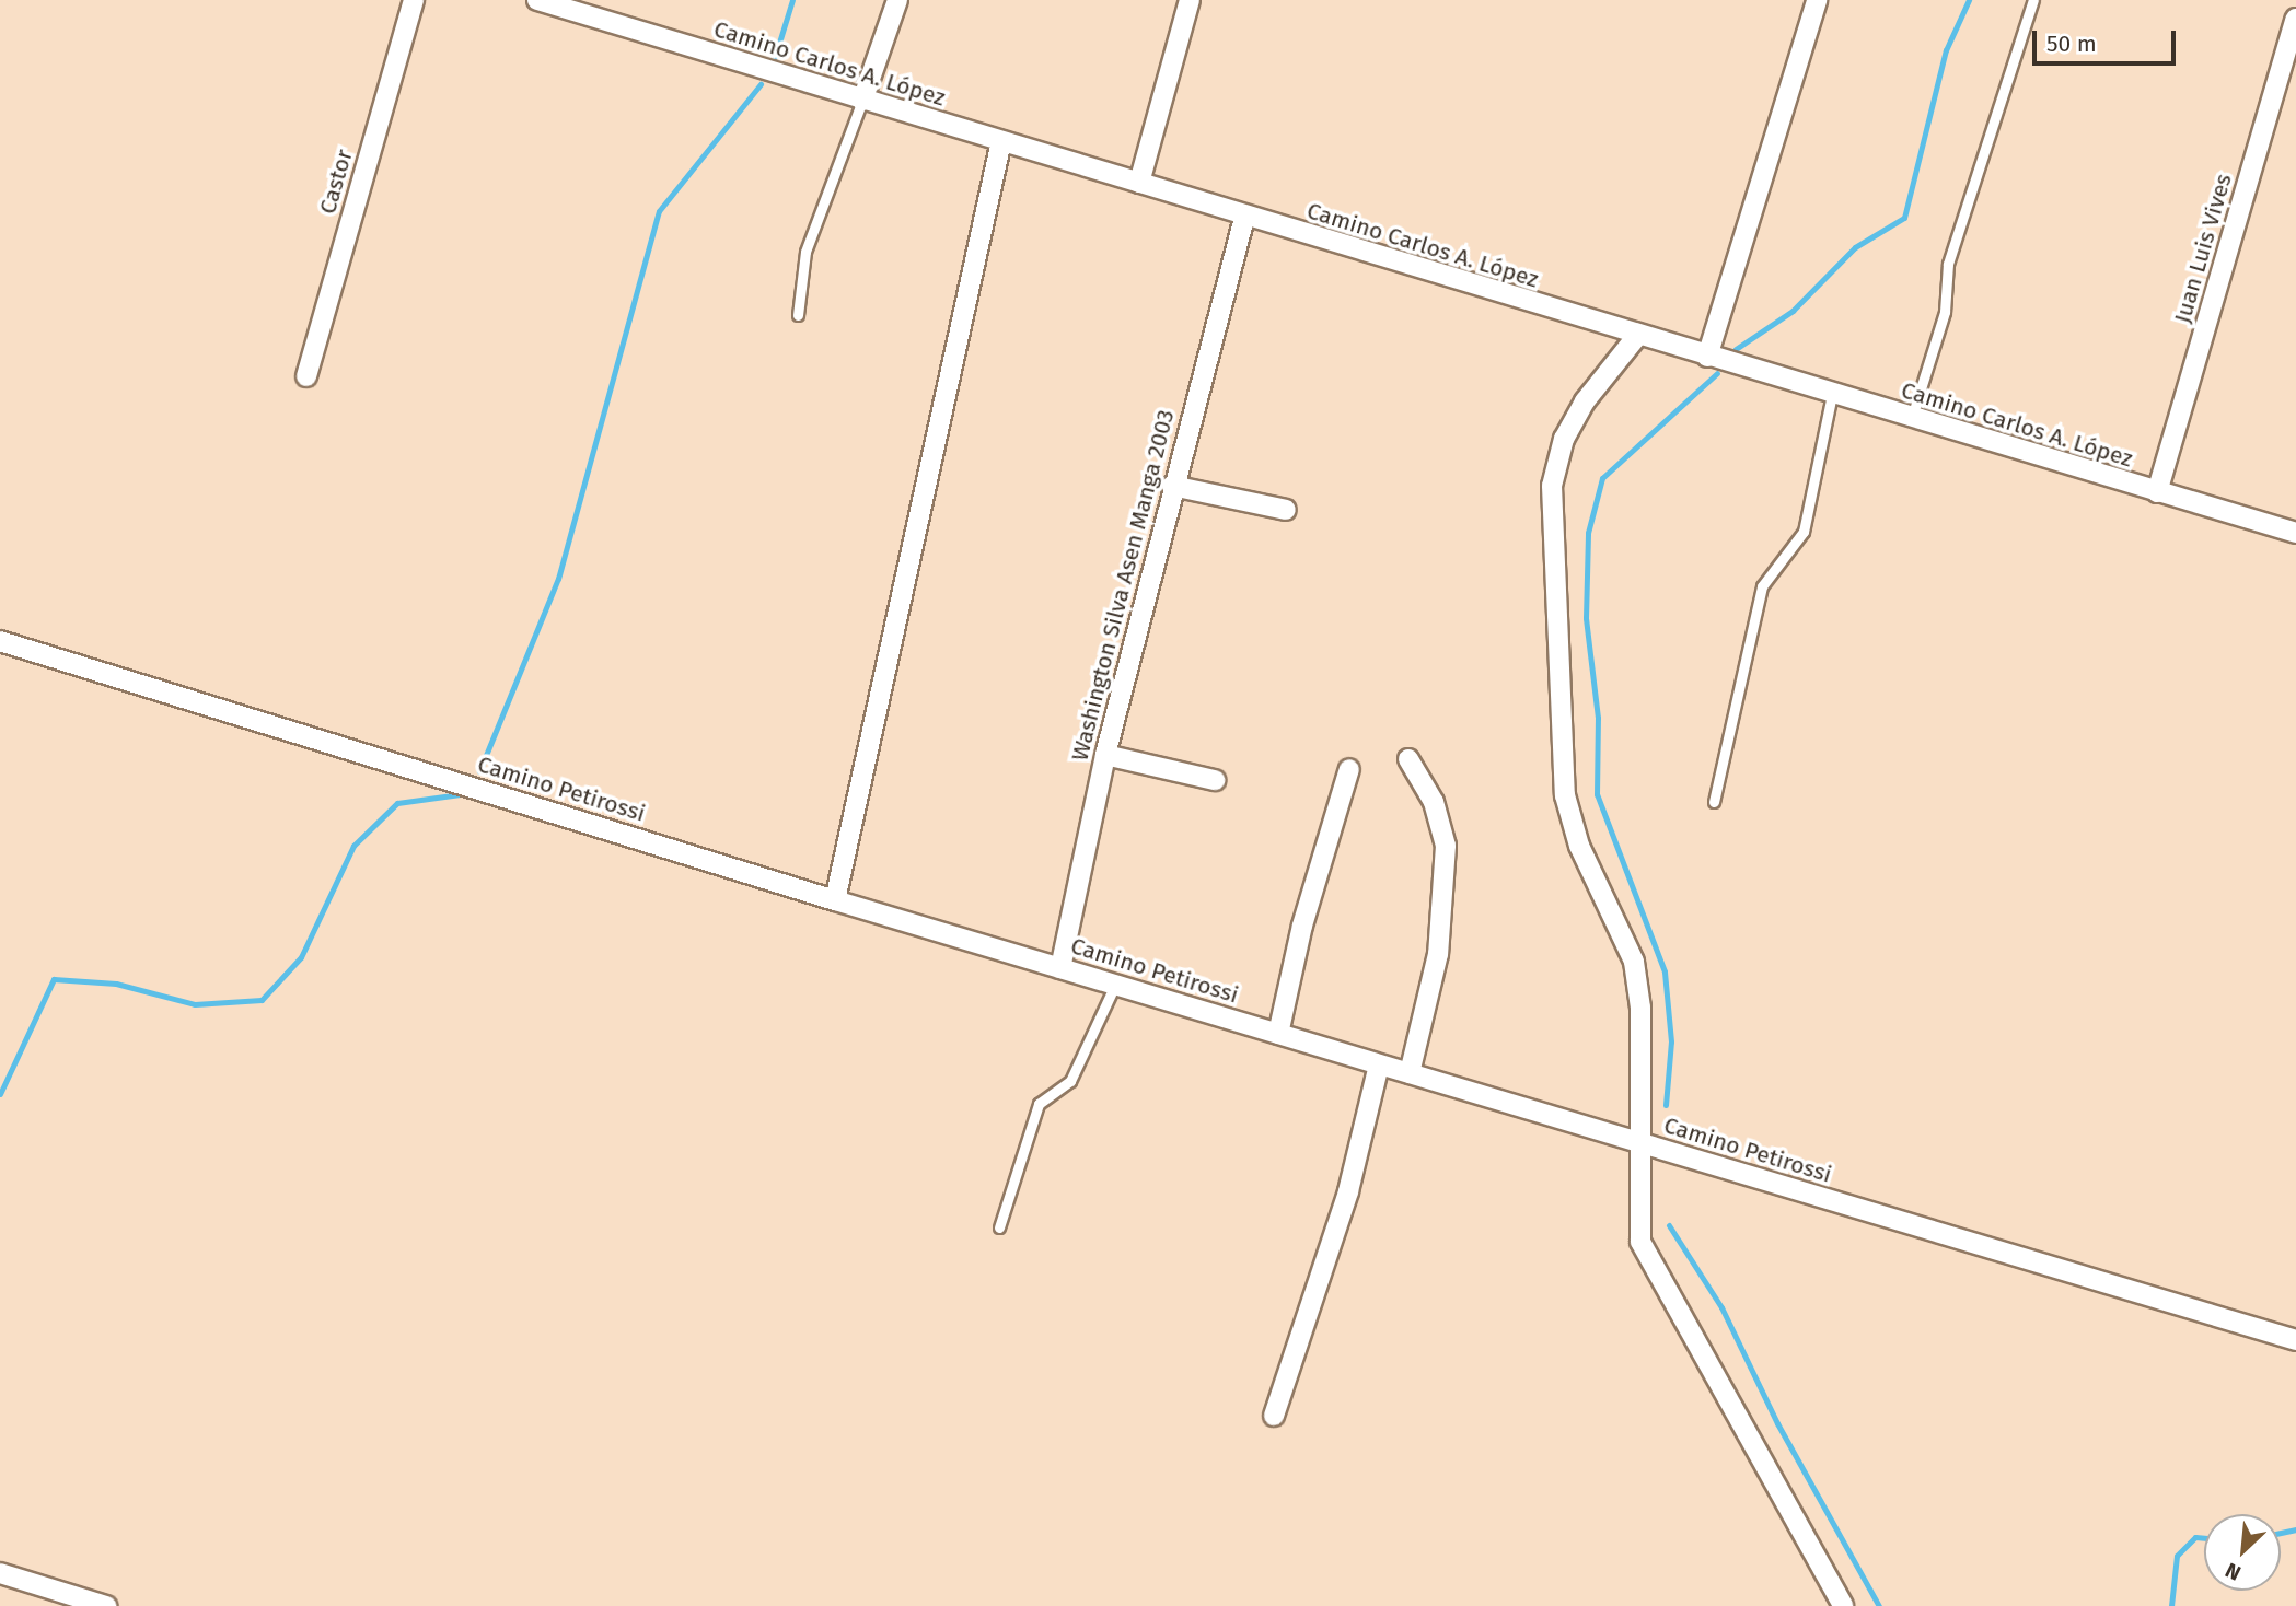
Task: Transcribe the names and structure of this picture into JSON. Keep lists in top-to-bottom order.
{
  "streets": {
    "street": [
      "Camino Carlos A. López",
      "Castor",
      "Juan Luis Vives",
      "Washington Silva Asen Manga 2003",
      "Camino Petirossi"
    ]
  },
  "crossings": [
    ["Camino Carlos A. López", "Juan Luis Vives"],
    ["Camino Carlos A. López", "Washington Silva Asen Manga 2003"],
    ["Washington Silva Asen Manga 2003", "Camino Petirossi"]
  ],
  "scale_bar": "50 m",
  "north": "bottom left"
}
